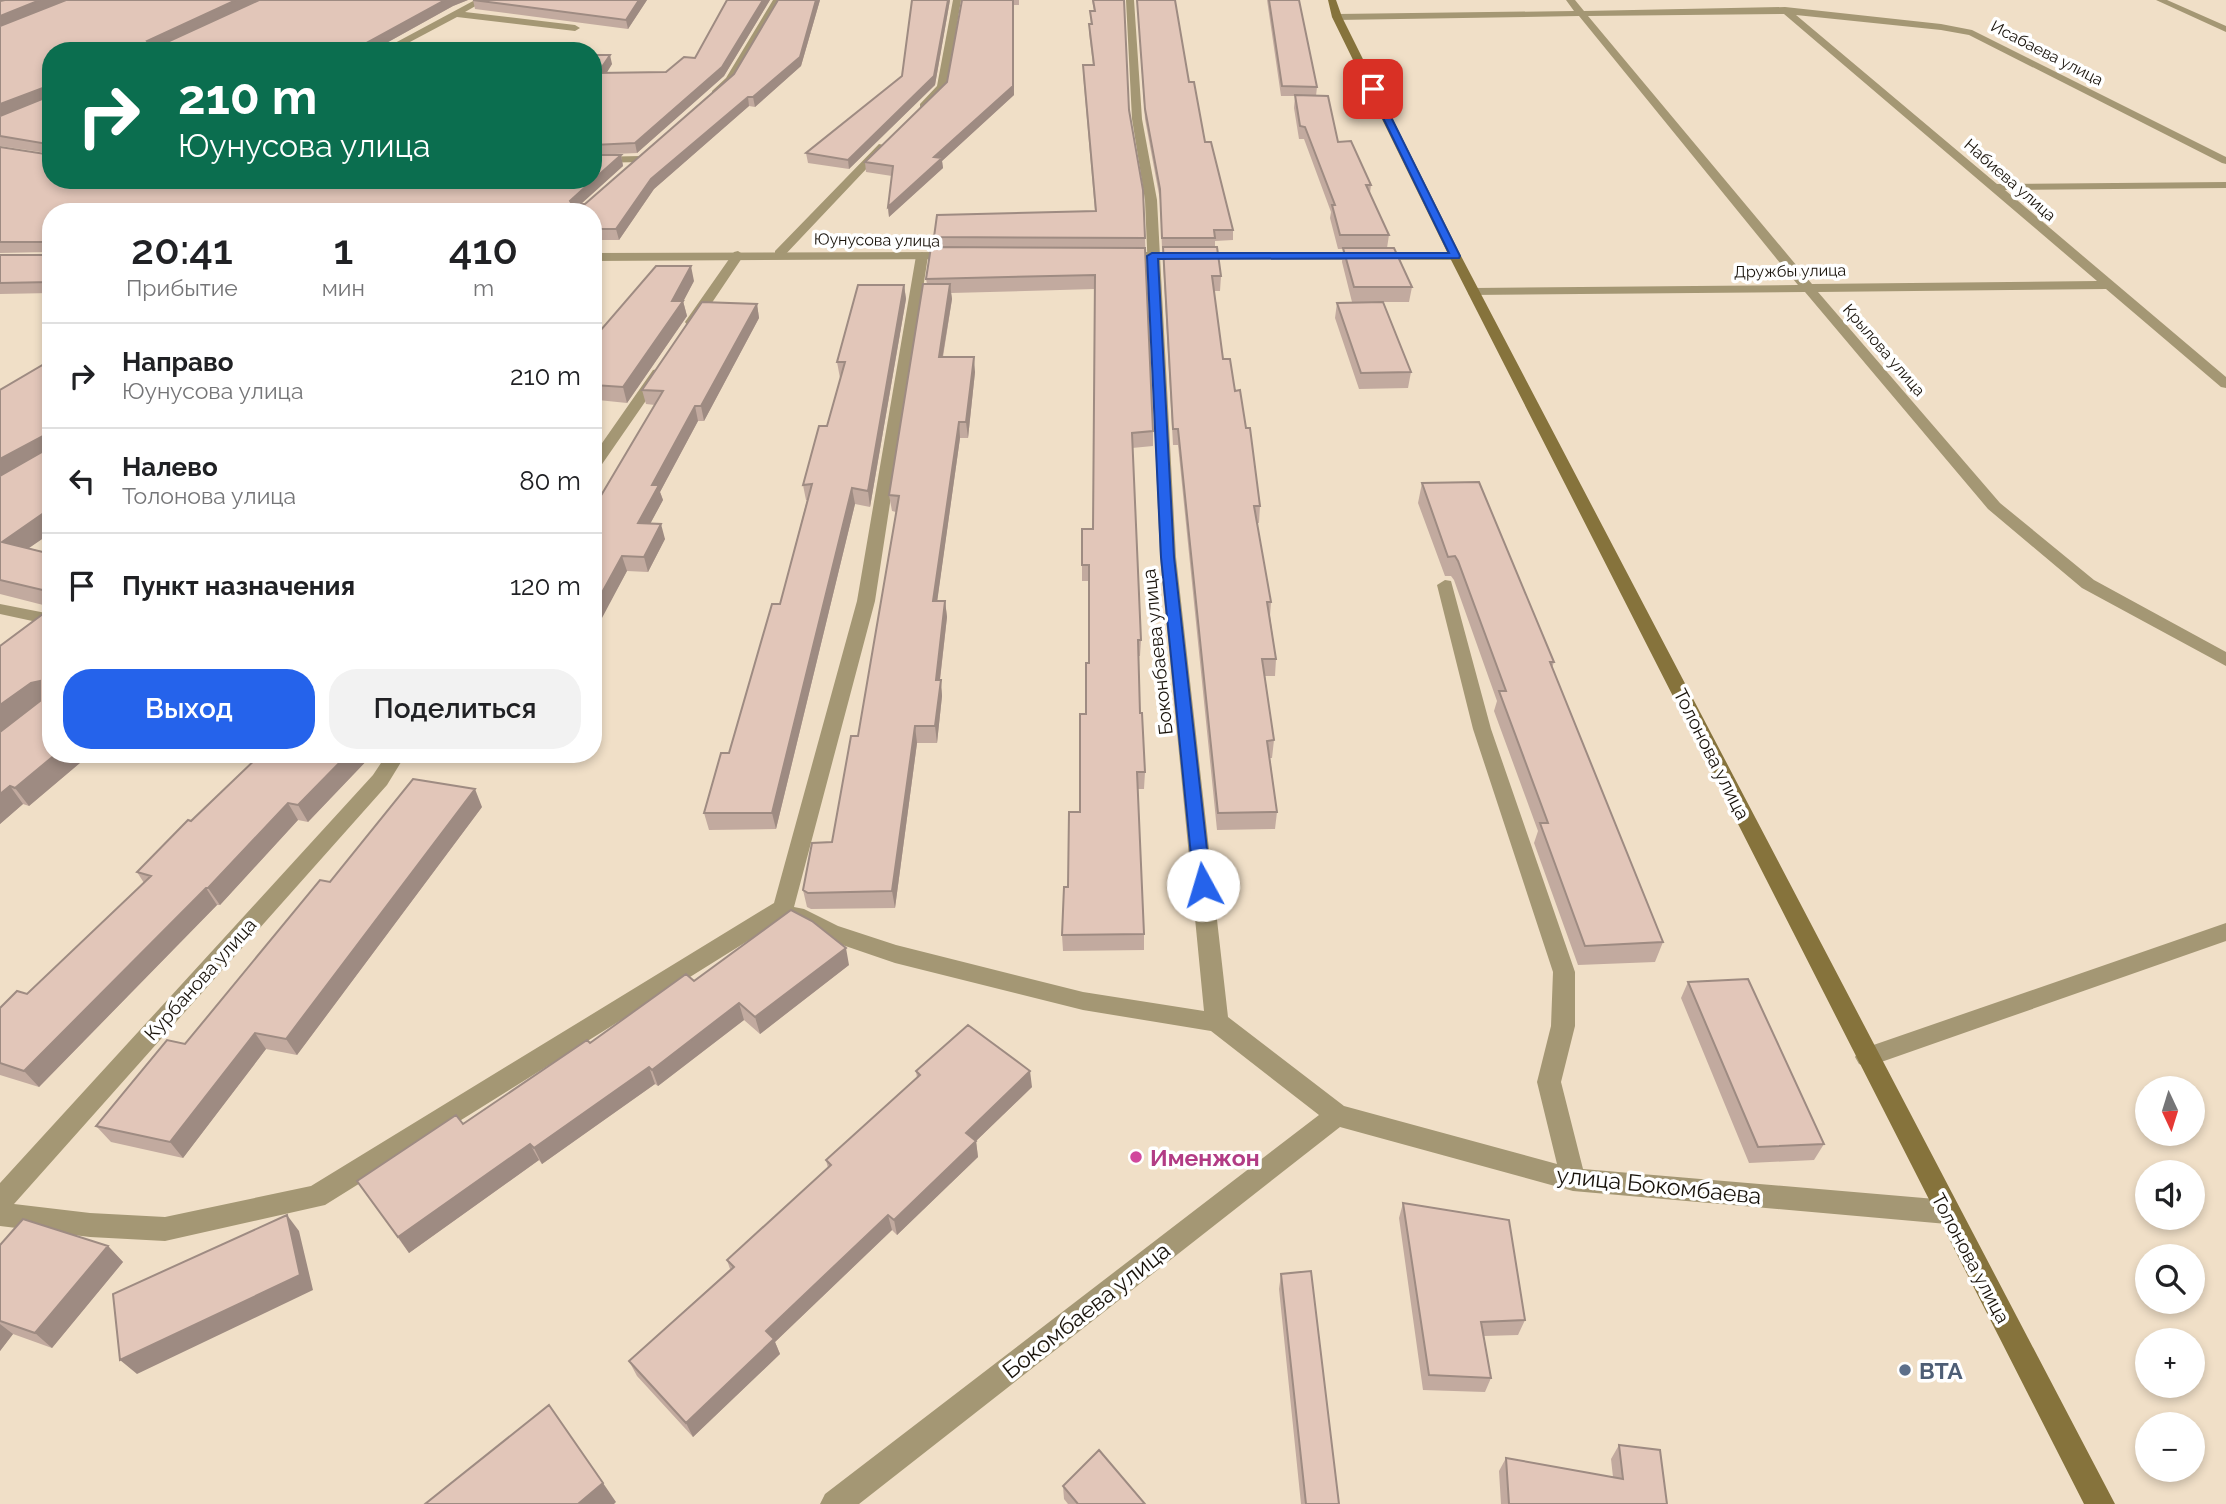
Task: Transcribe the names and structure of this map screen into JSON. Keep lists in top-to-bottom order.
{
  "streets": {
    "main road": ["Толонова улица"],
    "street": [
      "Исабаева улица",
      "Набиева улица",
      "Юунусова улица",
      "Дружбы улица",
      "Крылова улица",
      "Боконбаева улица",
      "Курбанова улица",
      "улица Бокомбаева",
      "Бокомбаева улица"
    ]
  },
  "crossings": [
    ["Исабаева улица", "Набиева улица"],
    ["Исабаева улица", "Крылова улица"],
    ["Исабаева улица", "Толонова улица"],
    ["Набиева улица", "Дружбы улица"],
    ["Дружбы улица", "Крылова улица"],
    ["Дружбы улица", "Толонова улица"],
    ["Толонова улица", "улица Бокомбаева"],
    ["улица Бокомбаева", "Бокомбаева улица"]
  ],
  "places": ["Именжон", "BTA"],
  "north": "bottom",
  "page": {
    "turn": ["210 m", "Юунусова улица"],
    "eta": [
      "20:41",
      "Прибытие",
      "1",
      "мин",
      "410",
      "m"
    ],
    "list": [
      {
        "name": "Направо",
        "note": "Юунусова улица",
        "value": "210 m"
      },
      {
        "name": "Налево",
        "note": "Толонова улица",
        "value": "80 m"
      },
      {
        "name": "Пункт назначения",
        "value": "120 m"
      }
    ],
    "buttons": ["Выход", "Поделиться"],
    "map_buttons": ["+", "−"]
  }
}
